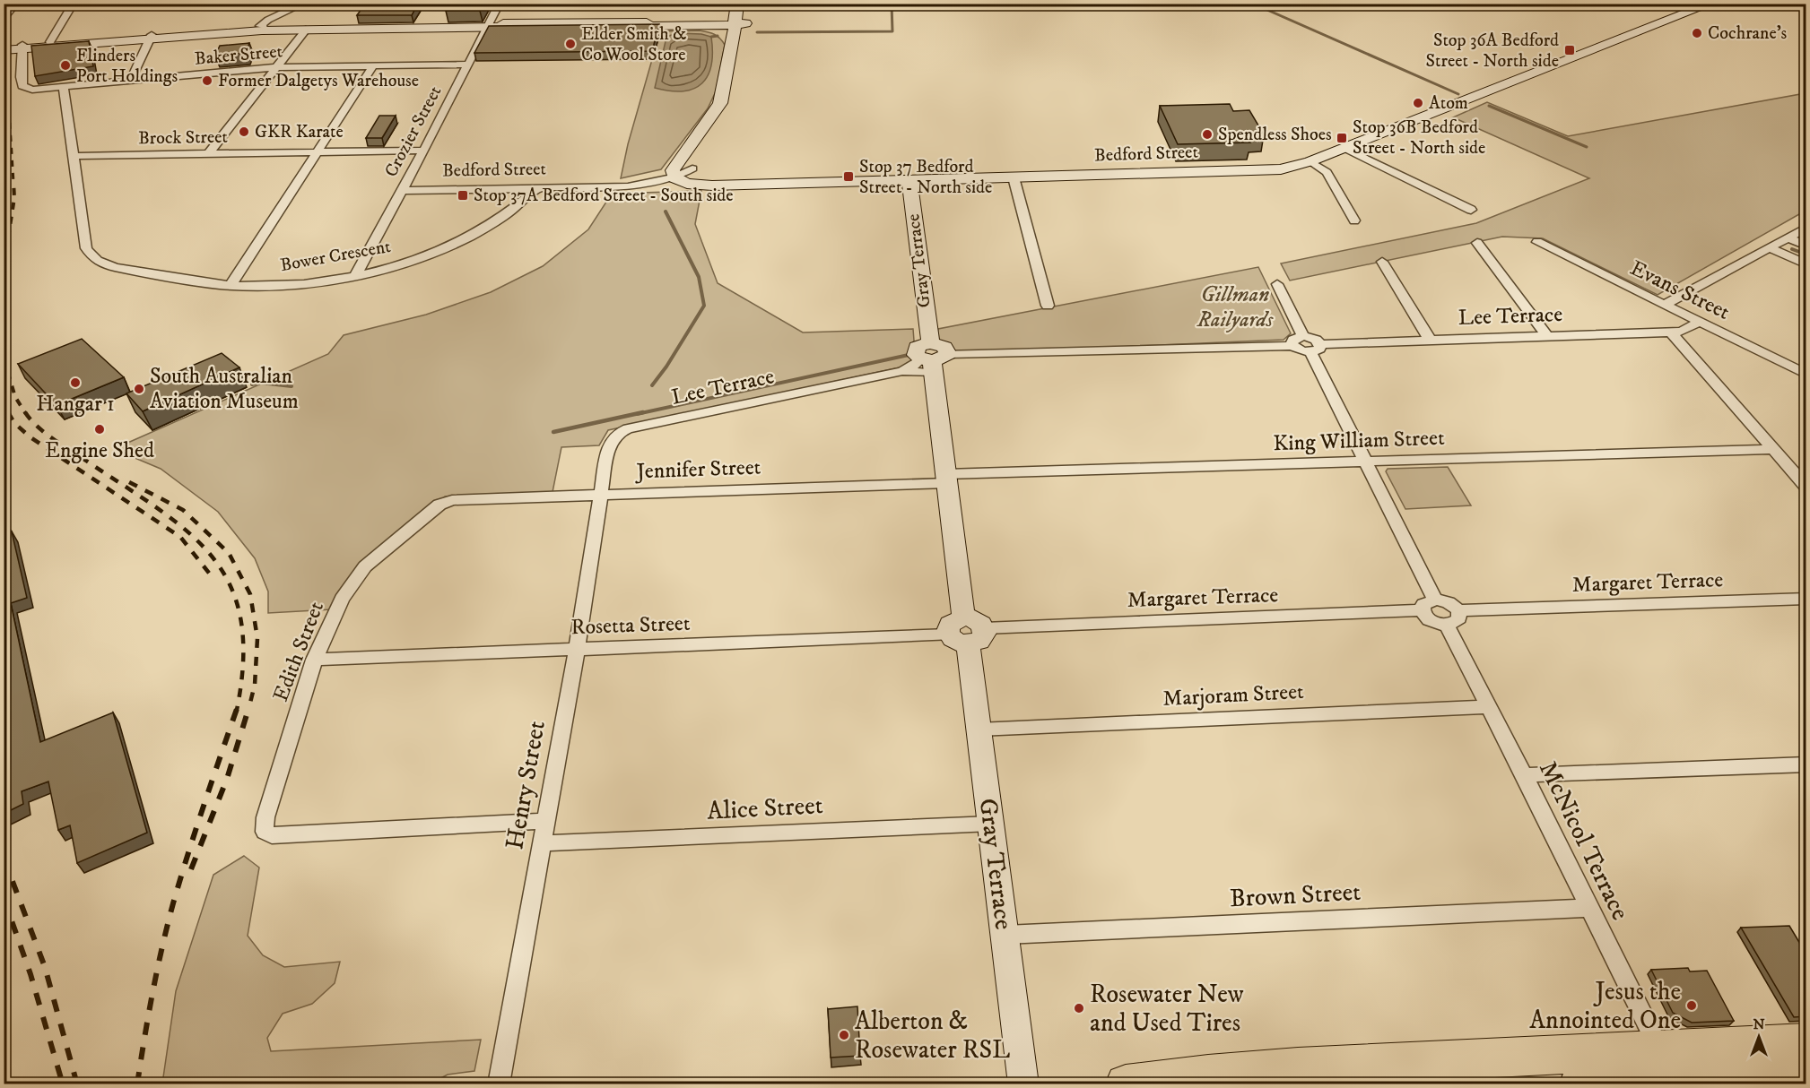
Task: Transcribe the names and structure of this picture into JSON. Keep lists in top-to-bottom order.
{
  "streets": {
    "street": [
      "Baker Street",
      "Crozier Street",
      "Brock Street",
      "Bedford Street",
      "Bower Crescent",
      "Gray Terrace",
      "Evans Street",
      "Lee Terrace",
      "King William Street",
      "Jennifer Street",
      "Margaret Terrace",
      "Rosetta Street",
      "Edith Street",
      "Marjoram Street",
      "Henry Street",
      "Alice Street",
      "McNicol Terrace",
      "Brown Street"
    ]
  },
  "crossings": [
    ["Baker Street", "Crozier Street"],
    ["Crozier Street", "Brock Street"],
    ["Crozier Street", "Bedford Street"],
    ["Crozier Street", "Bower Crescent"],
    ["Brock Street", "Bower Crescent"],
    ["Bedford Street", "Bower Crescent"],
    ["Bedford Street", "Gray Terrace"],
    ["Gray Terrace", "Lee Terrace"],
    ["Gray Terrace", "King William Street"],
    ["Gray Terrace", "Jennifer Street"],
    ["Gray Terrace", "Margaret Terrace"],
    ["Gray Terrace", "Rosetta Street"],
    ["Gray Terrace", "Marjoram Street"],
    ["Gray Terrace", "Alice Street"],
    ["Gray Terrace", "Brown Street"],
    ["Evans Street", "Lee Terrace"],
    ["Lee Terrace", "Jennifer Street"],
    ["Lee Terrace", "Henry Street"],
    ["King William Street", "Jennifer Street"],
    ["Jennifer Street", "Edith Street"],
    ["Jennifer Street", "Henry Street"],
    ["Margaret Terrace", "Rosetta Street"],
    ["Margaret Terrace", "McNicol Terrace"],
    ["Rosetta Street", "Edith Street"],
    ["Rosetta Street", "Henry Street"],
    ["Edith Street", "Henry Street"],
    ["Marjoram Street", "McNicol Terrace"],
    ["Henry Street", "Alice Street"],
    ["McNicol Terrace", "Brown Street"]
  ],
  "parks": ["Gillman Railyards"],
  "places": {
    "other": [
      "Cochrane's",
      "Elder Smith & Co Wool Store",
      "Flinders Port Holdings",
      "Former Dalgetys Warehouse",
      "Atom",
      "GKR Karate",
      "Spendless Shoes",
      "Hangar 1",
      "South Australian Aviation Museum",
      "Engine Shed",
      "Jesus the Annointed One",
      "Rosewater New and Used Tires",
      "Alberton & Rosewater RSL"
    ],
    "transit": [
      "Stop 36A Bedford Street - North side",
      "Stop 36B Bedford Street - North side",
      "Stop 37 Bedford Street - North side",
      "Stop 37A Bedford Street - South side"
    ]
  },
  "north": "top"
}
